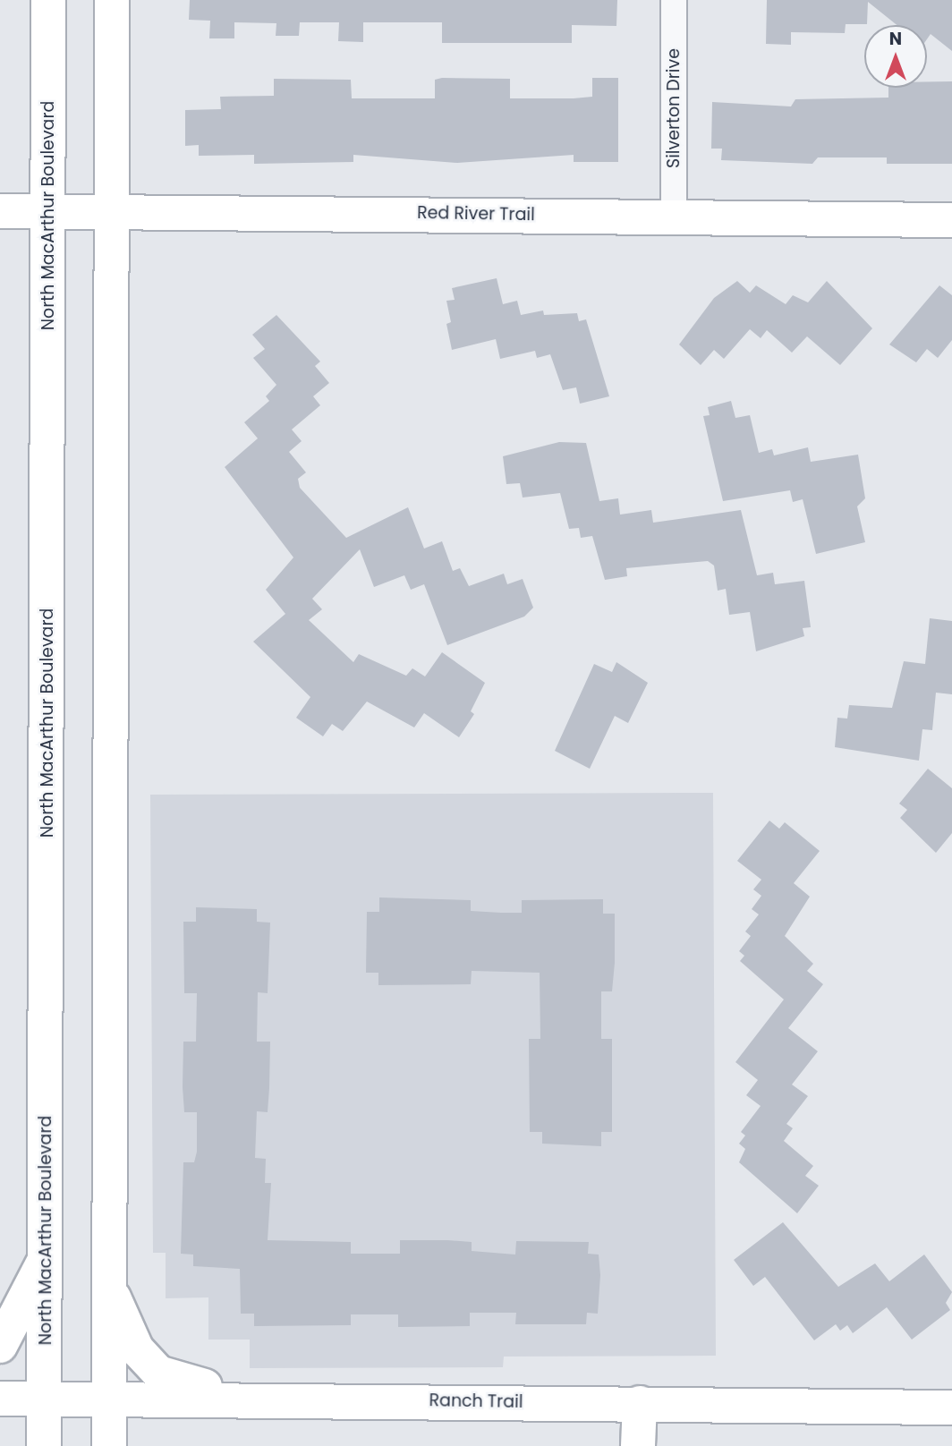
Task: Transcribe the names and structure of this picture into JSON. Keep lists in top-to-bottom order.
{
  "streets": {
    "main road": ["Red River Trail", "North MacArthur Boulevard", "Ranch Trail"],
    "street": ["Silverton Drive"]
  },
  "crossings": [
    ["Silverton Drive", "Red River Trail"],
    ["Red River Trail", "North MacArthur Boulevard"],
    ["North MacArthur Boulevard", "Ranch Trail"]
  ],
  "north": "top"
}
